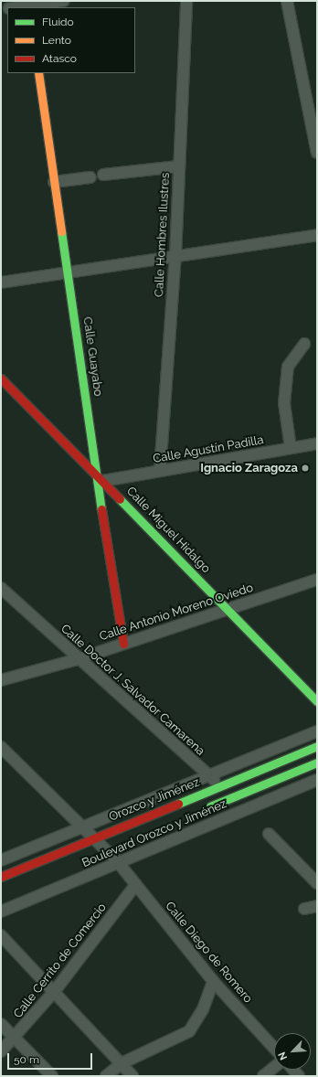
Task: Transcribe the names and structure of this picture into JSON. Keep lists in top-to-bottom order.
{
  "streets": {
    "main road": ["Calle Guayabo", "Calle Miguel Hidalgo", "Orozco y Jiménez"],
    "street": [
      "Calle Hombres Ilustres",
      "Calle Agustín Padilla",
      "Calle Antonio Moreno Oviedo",
      "Calle Doctor J. Salvador Camarena",
      "Boulevard Orozco y Jiménez",
      "Calle Diego de Romero",
      "Calle Cerrito de Comercio"
    ]
  },
  "crossings": [
    ["Calle Hombres Ilustres", "Calle Agustín Padilla"],
    ["Calle Guayabo", "Calle Miguel Hidalgo"],
    ["Calle Guayabo", "Calle Antonio Moreno Oviedo"],
    ["Calle Agustín Padilla", "Calle Miguel Hidalgo"],
    ["Calle Miguel Hidalgo", "Calle Antonio Moreno Oviedo"],
    ["Calle Antonio Moreno Oviedo", "Calle Doctor J. Salvador Camarena"],
    ["Calle Doctor J. Salvador Camarena", "Orozco y Jiménez"],
    ["Calle Doctor J. Salvador Camarena", "Boulevard Orozco y Jiménez"],
    ["Orozco y Jiménez", "Calle Diego de Romero"],
    ["Boulevard Orozco y Jiménez", "Calle Diego de Romero"],
    ["Calle Diego de Romero", "Calle Cerrito de Comercio"]
  ],
  "places": ["Ignacio Zaragoza"],
  "legend": ["Fluido", "Lento", "Atasco"],
  "scale_bar": "50 m",
  "north": "bottom left"
}
